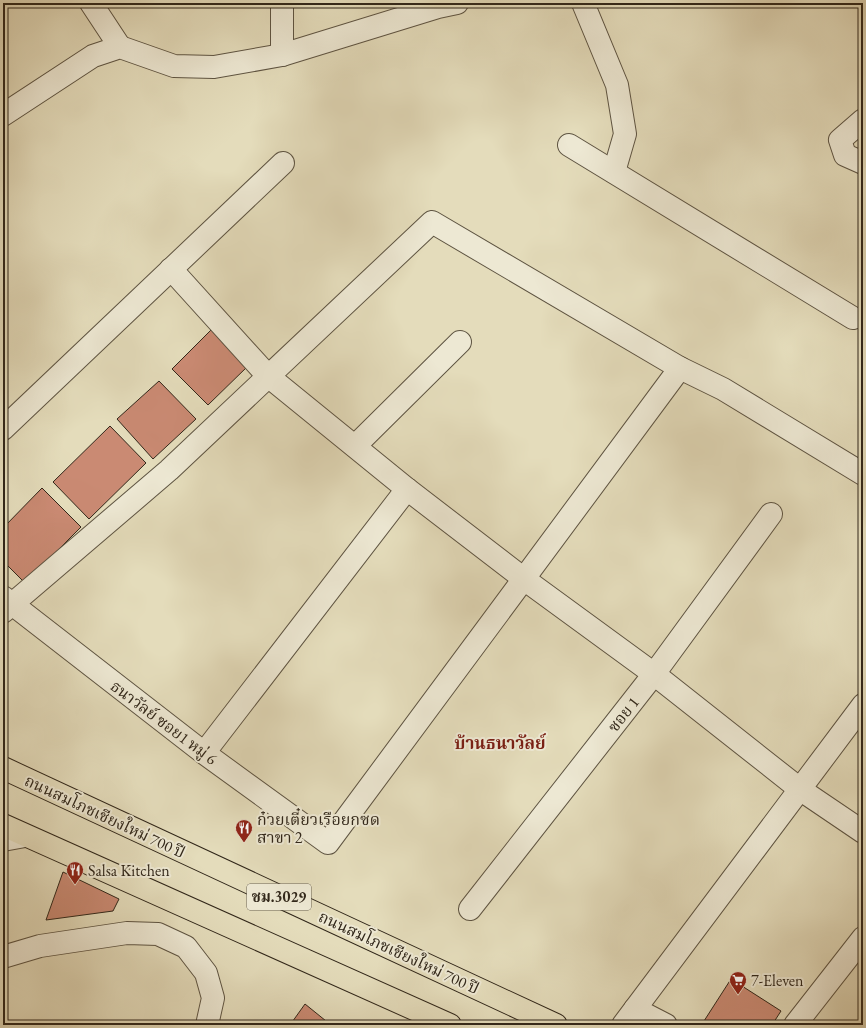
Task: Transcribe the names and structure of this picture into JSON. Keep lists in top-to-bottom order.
{
  "streets": {
    "main road": ["ถนนสมโภชเชียงใหม่ 700 ปี", "ชม.3029"],
    "street": ["ซอย 1", "ธนาวัลย์ ซอย1 หมู่ 6"]
  },
  "districts": ["บ้านธนาวัลย์"],
  "places": {
    "restaurant": ["ก๋วยเตี๋ยวเรือยกซด สาขา 2", "Salsa Kitchen"],
    "supermarket": ["7-Eleven"]
  }
}
